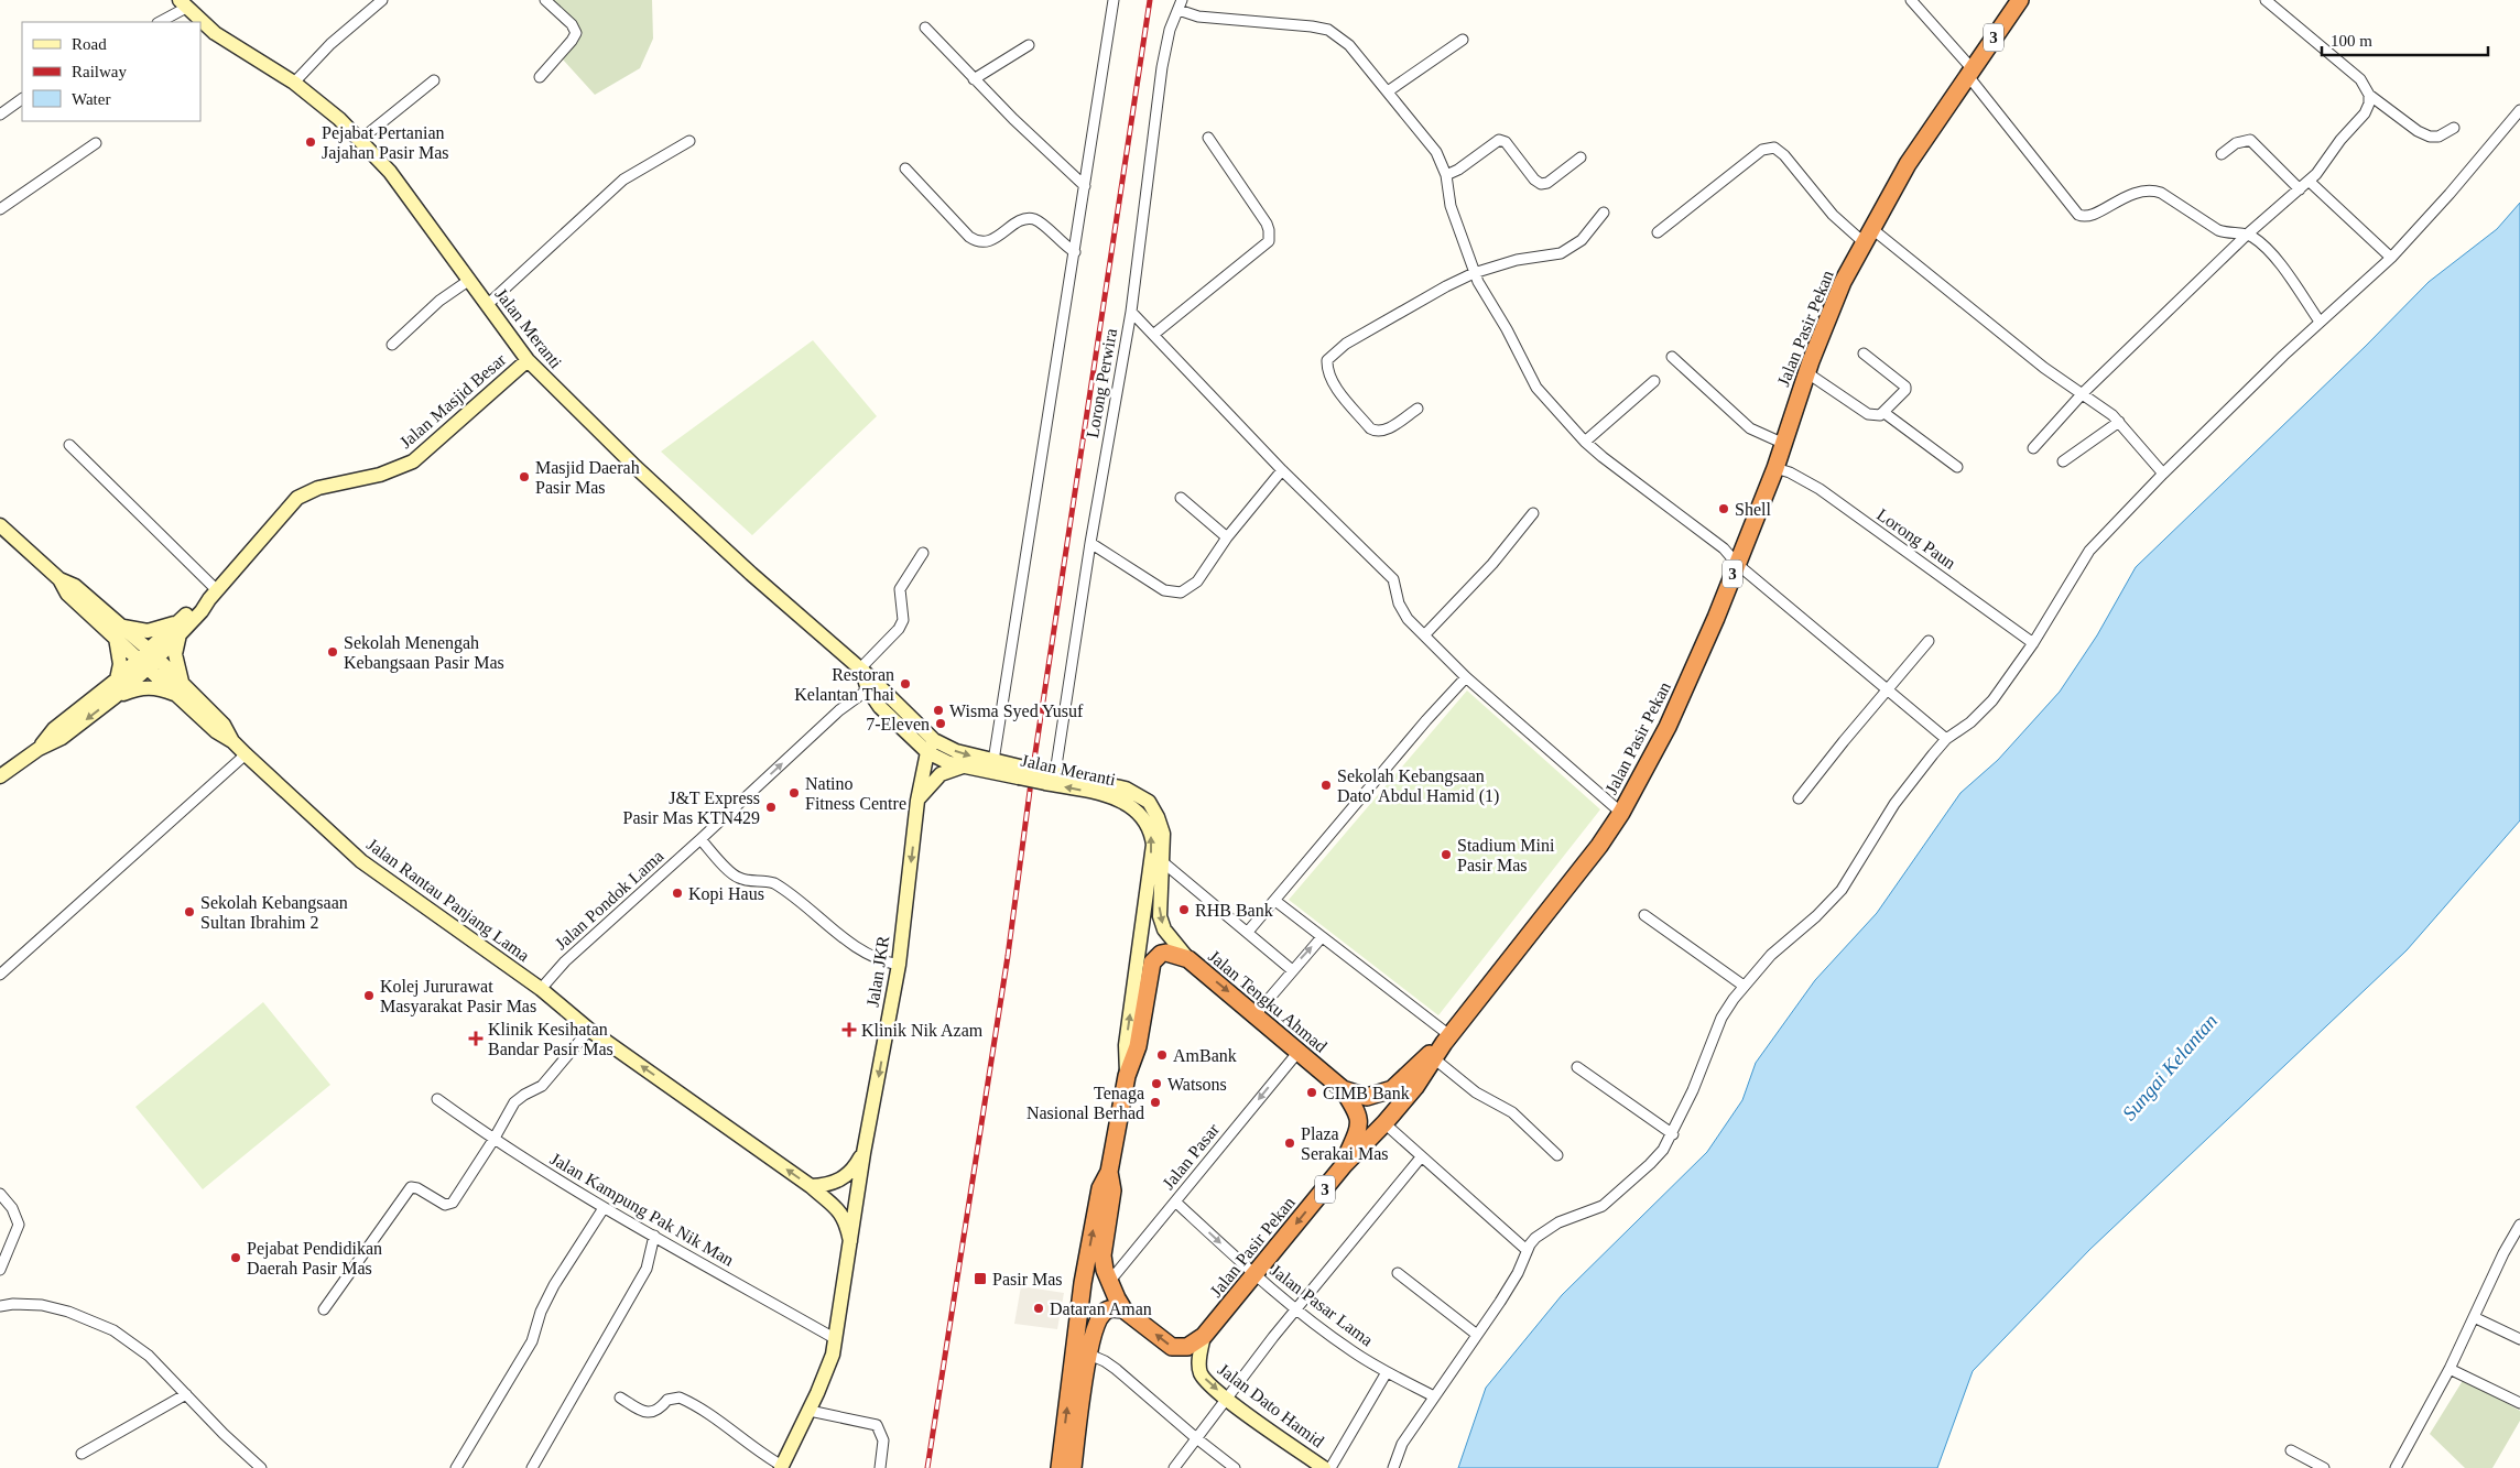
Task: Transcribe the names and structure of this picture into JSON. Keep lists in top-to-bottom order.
{
  "streets": {
    "highway": ["3", "Jalan Pasir Pekan", "Jalan Tengku Ahmad"],
    "street": [
      "Jalan Meranti",
      "Lorong Perwira",
      "Jalan Masjid Besar",
      "Lorong Paun",
      "Jalan Rantau Panjang Lama",
      "Jalan Pondok Lama",
      "Jalan JKR",
      "Jalan Pasar",
      "Jalan Kampung Pak Nik Man",
      "Jalan Pasar Lama",
      "Jalan Dato Hamid"
    ]
  },
  "crossings": [
    ["3", "Jalan Meranti"],
    ["3", "Jalan Pasir Pekan"],
    ["3", "Jalan Tengku Ahmad"],
    ["3", "Jalan Pasar"],
    ["3", "Jalan Dato Hamid"],
    ["Jalan Meranti", "Lorong Perwira"],
    ["Jalan Meranti", "Jalan Masjid Besar"],
    ["Jalan Meranti", "Jalan Pondok Lama"],
    ["Jalan Meranti", "Jalan JKR"],
    ["Jalan Meranti", "Jalan Tengku Ahmad"],
    ["Jalan Pasir Pekan", "Lorong Paun"],
    ["Jalan Pasir Pekan", "Jalan Pasar Lama"],
    ["Jalan Pasir Pekan", "Jalan Dato Hamid"],
    ["Jalan Rantau Panjang Lama", "Jalan Pondok Lama"],
    ["Jalan Rantau Panjang Lama", "Jalan JKR"],
    ["Jalan JKR", "Jalan Kampung Pak Nik Man"],
    ["Jalan Tengku Ahmad", "Jalan Pasar"],
    ["Jalan Pasar", "Jalan Pasar Lama"]
  ],
  "one_way": [
    "Jalan Pondok Lama",
    "Jalan JKR",
    "Jalan Tengku Ahmad",
    "Jalan Pasar"
  ],
  "water": ["Sungai Kelantan"],
  "places": {
    "other": [
      "Pejabat Pertanian Jajahan Pasir Mas",
      "Masjid Daerah Pasir Mas",
      "Shell",
      "Sekolah Menengah Kebangsaan Pasir Mas",
      "Restoran Kelantan Thai",
      "Wisma Syed Yusuf",
      "7-Eleven",
      "Sekolah Kebangsaan Dato' Abdul Hamid (1)",
      "Natino Fitness Centre",
      "J&T Express Pasir Mas KTN429",
      "Stadium Mini Pasir Mas",
      "Kopi Haus",
      "RHB Bank",
      "Sekolah Kebangsaan Sultan Ibrahim 2",
      "Kolej Jururawat Masyarakat Pasir Mas",
      "AmBank",
      "Watsons",
      "CIMB Bank",
      "Tenaga Nasional Berhad",
      "Plaza Serakai Mas",
      "Pejabat Pendidikan Daerah Pasir Mas",
      "Dataran Aman"
    ],
    "health": ["Klinik Nik Azam", "Klinik Kesihatan Bandar Pasir Mas"],
    "transit": ["Pasir Mas"]
  },
  "legend": ["Road", "Railway", "Water"],
  "scale_bar": "100 m"
}
